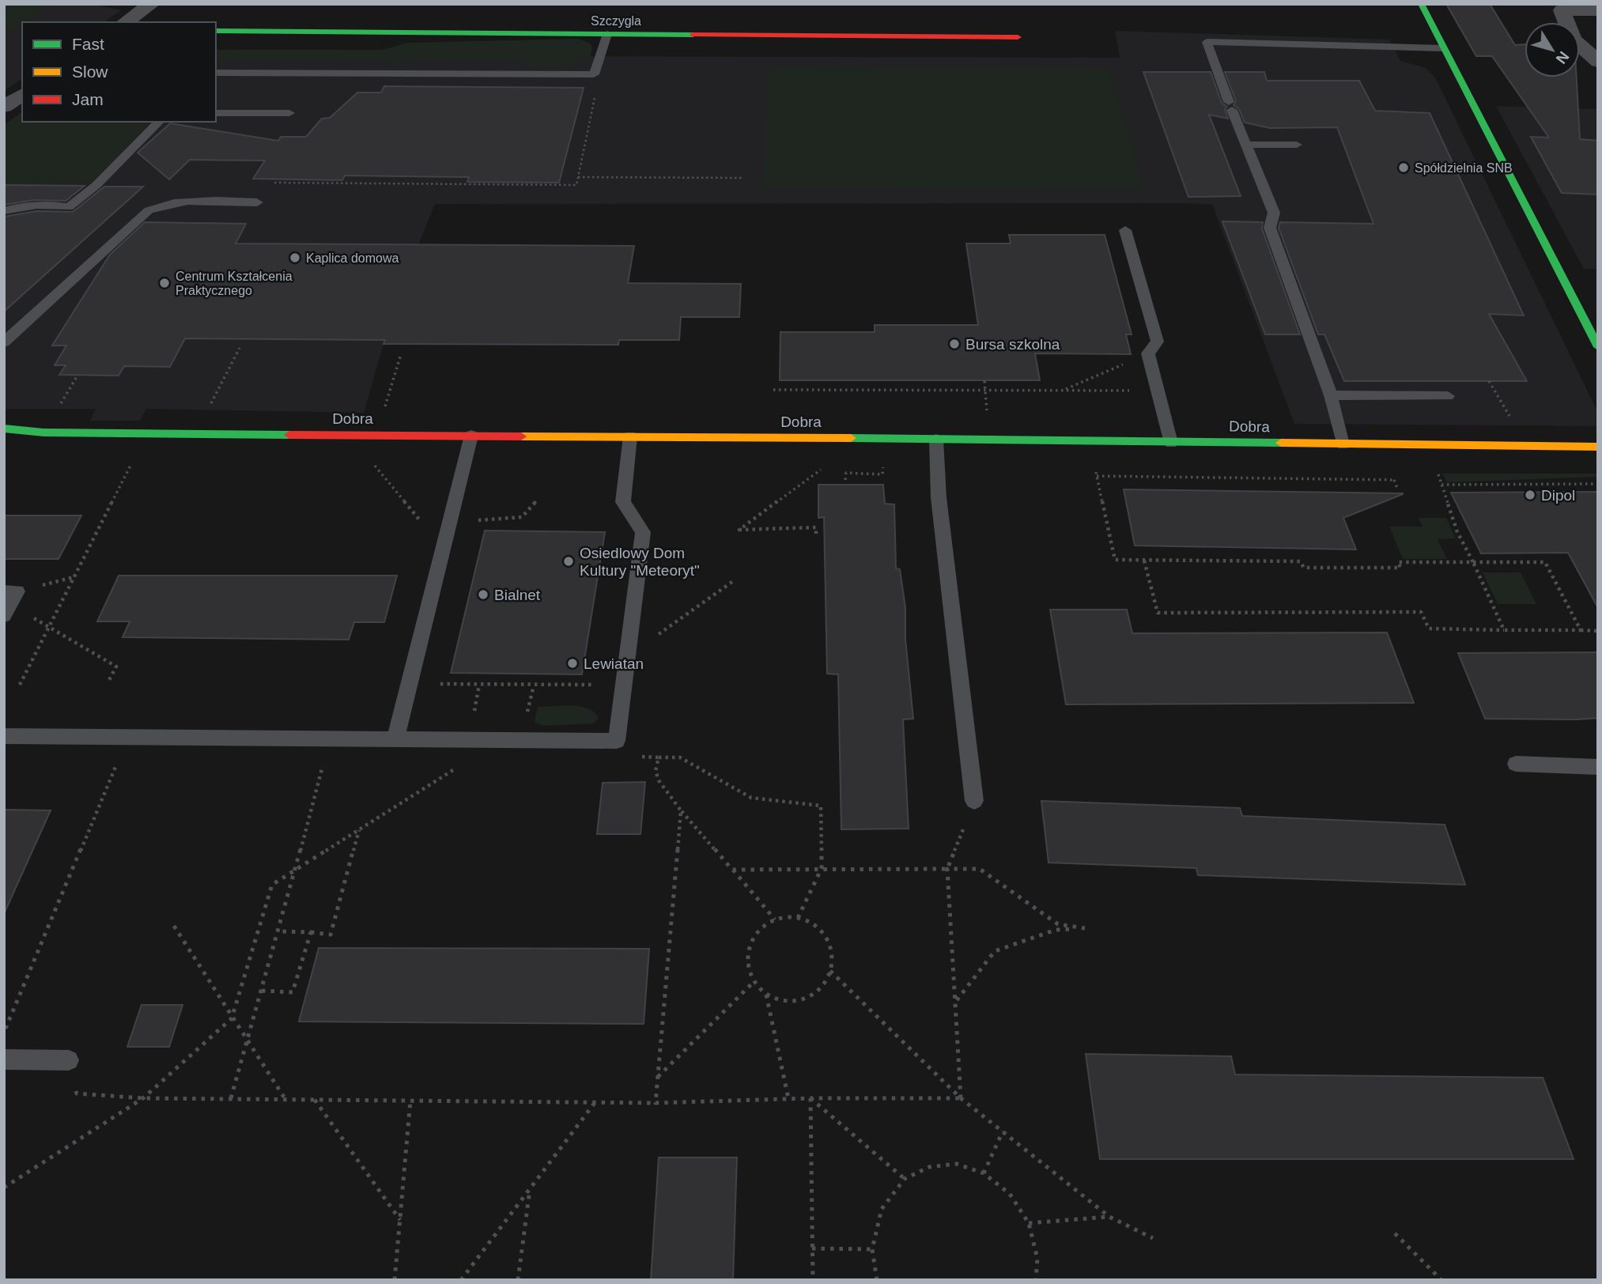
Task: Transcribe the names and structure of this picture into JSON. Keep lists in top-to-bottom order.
{
  "streets": {
    "street": ["Szczygla", "Dobra"]
  },
  "places": [
    "Spółdzielnia SNB",
    "Kaplica domowa",
    "Centrum Kształcenia Praktycznego",
    "Bursa szkolna",
    "Dipol",
    "Osiedlowy Dom Kultury \"Meteoryt\"",
    "Bialnet",
    "Lewiatan"
  ],
  "legend": ["Fast", "Slow", "Jam"],
  "north": "bottom right"
}
